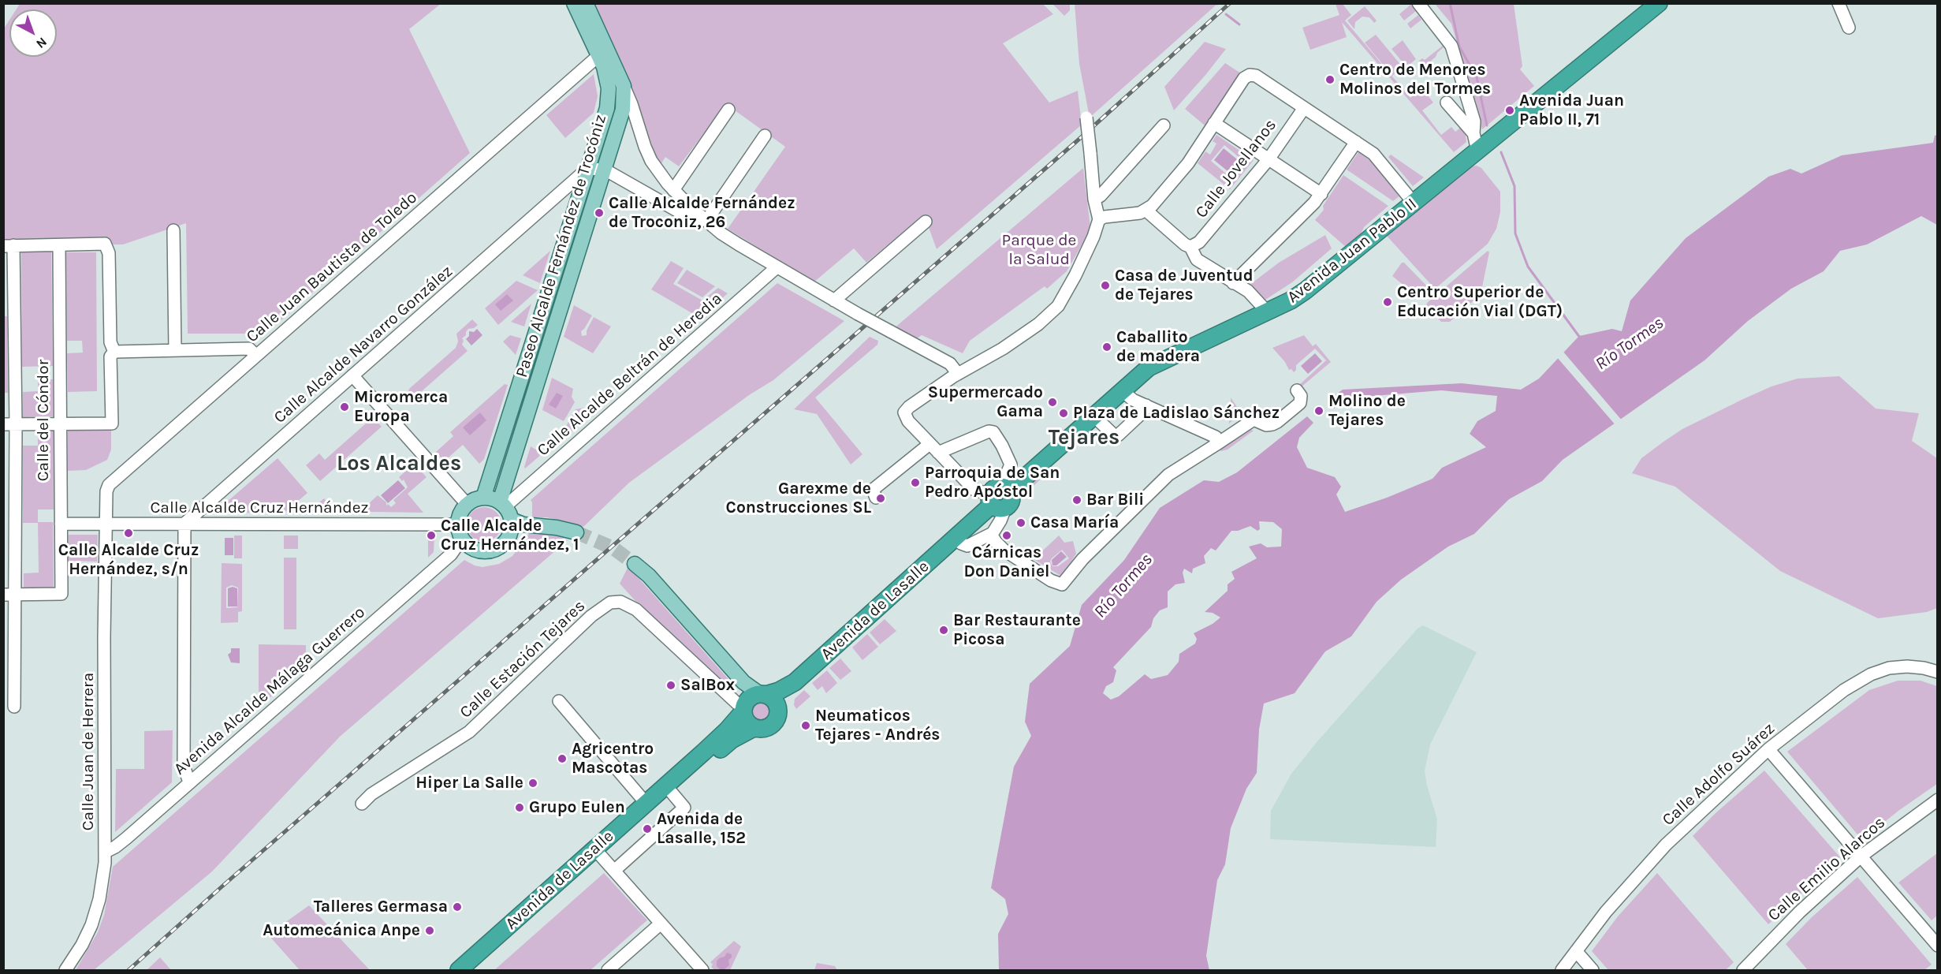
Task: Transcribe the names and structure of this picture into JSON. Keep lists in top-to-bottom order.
{
  "streets": {
    "highway": ["Avenida Juan Pablo II", "Avenida de Lasalle"],
    "main road": ["Paseo Alcalde Fernández de Trocóniz"],
    "street": [
      "Calle Jovellanos",
      "Calle Juan Bautista de Toledo",
      "Calle Alcalde Navarro González",
      "Calle Alcalde Beltrán de Heredia",
      "Calle del Cóndor",
      "Calle Alcalde Cruz Hernández",
      "Calle Estación Tejares",
      "Avenida Alcalde Málaga Guerrero",
      "Calle Juan de Herrera",
      "Calle Adolfo Suárez",
      "Calle Emilio Alarcos"
    ]
  },
  "crossings": [
    ["Paseo Alcalde Fernández de Trocóniz", "Calle Juan Bautista de Toledo"],
    ["Paseo Alcalde Fernández de Trocóniz", "Calle Alcalde Navarro González"],
    ["Paseo Alcalde Fernández de Trocóniz", "Calle Alcalde Beltrán de Heredia"],
    ["Paseo Alcalde Fernández de Trocóniz", "Calle Alcalde Cruz Hernández"],
    ["Paseo Alcalde Fernández de Trocóniz", "Avenida Alcalde Málaga Guerrero"],
    ["Avenida Juan Pablo II", "Avenida de Lasalle"],
    ["Calle Juan Bautista de Toledo", "Calle Alcalde Cruz Hernández"],
    ["Calle Juan Bautista de Toledo", "Calle Juan de Herrera"],
    ["Calle Alcalde Navarro González", "Calle Alcalde Cruz Hernández"],
    ["Calle Alcalde Beltrán de Heredia", "Calle Alcalde Cruz Hernández"],
    ["Calle Alcalde Beltrán de Heredia", "Avenida Alcalde Málaga Guerrero"],
    ["Calle del Cóndor", "Calle Alcalde Cruz Hernández"],
    ["Calle Alcalde Cruz Hernández", "Avenida Alcalde Málaga Guerrero"],
    ["Calle Alcalde Cruz Hernández", "Calle Juan de Herrera"],
    ["Avenida de Lasalle", "Calle Estación Tejares"],
    ["Avenida Alcalde Málaga Guerrero", "Calle Juan de Herrera"]
  ],
  "districts": ["Tejares", "Los Alcaldes"],
  "water": ["Río Tormes"],
  "parks": ["Parque de la Salud"],
  "places": [
    "Centro de Menores Molinos del Tormes",
    "Avenida Juan Pablo II, 71",
    "Calle Alcalde Fernández de Troconiz, 26",
    "Casa de Juventud de Tejares",
    "Centro Superior de Educación Vial (DGT)",
    "Caballito de madera",
    "Supermercado Gama",
    "Micromerca Europa",
    "Molino de Tejares",
    "Plaza de Ladislao Sánchez",
    "Parroquia de San Pedro Apóstol",
    "Garexme de Construcciones SL",
    "Bar Bili",
    "Casa María",
    "Calle Alcalde Cruz Hernández, s/n",
    "Calle Alcalde Cruz Hernández, 1",
    "Cárnicas Don Daniel",
    "Bar Restaurante Picosa",
    "SalBox",
    "Neumaticos Tejares - Andrés",
    "Agricentro Mascotas",
    "Hiper La Salle",
    "Grupo Eulen",
    "Avenida de Lasalle, 152",
    "Talleres Germasa",
    "Automecánica Anpe"
  ],
  "north": "bottom right"
}
